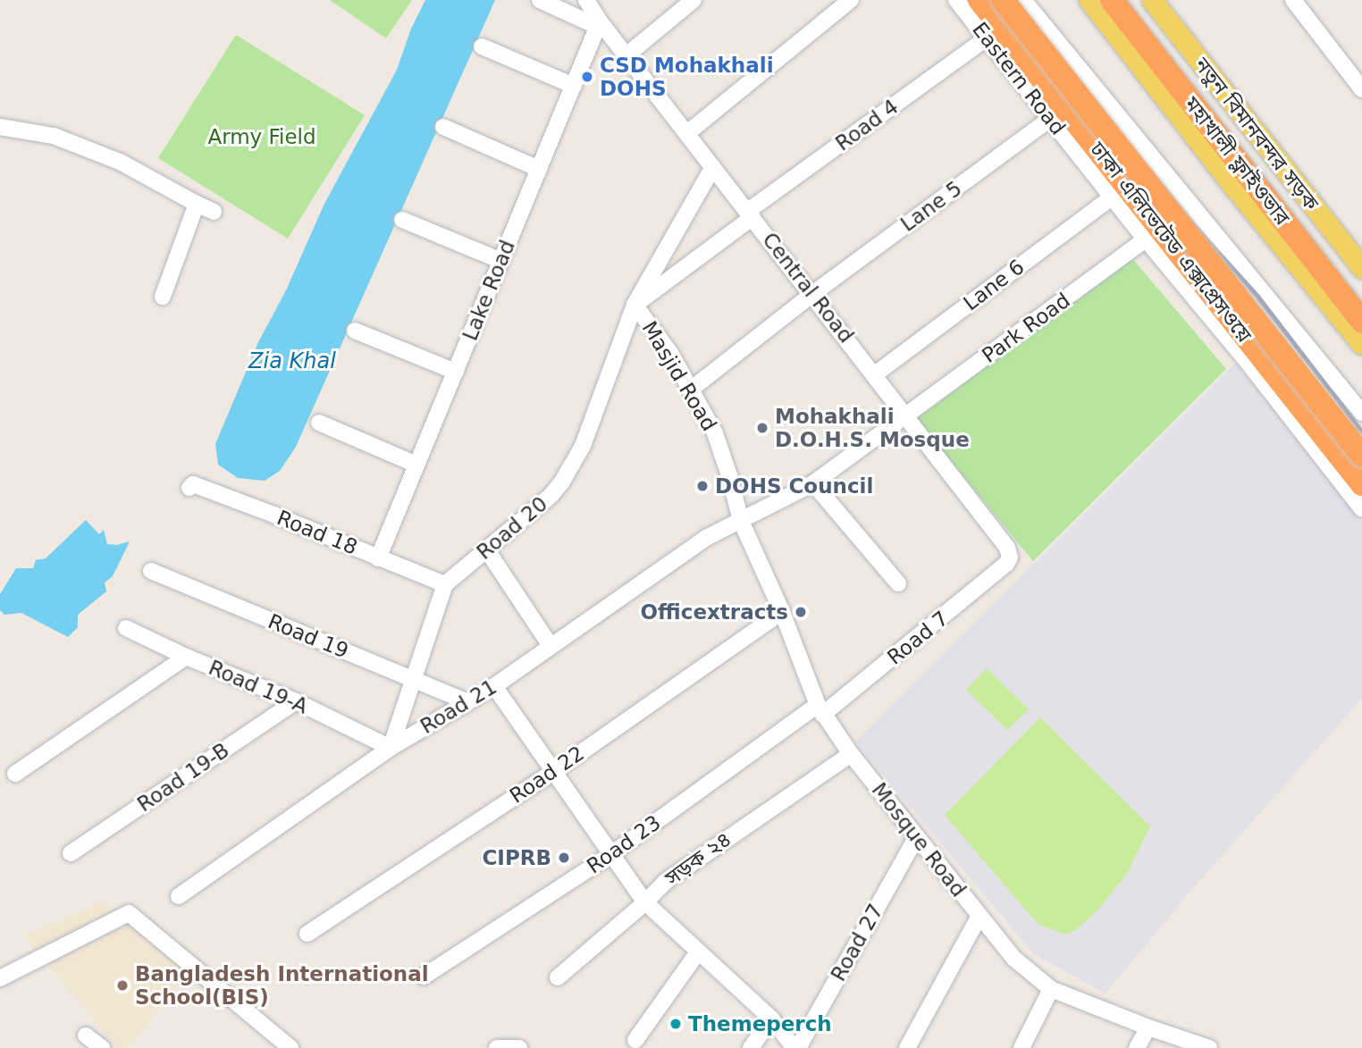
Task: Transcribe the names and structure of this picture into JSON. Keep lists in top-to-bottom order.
{
  "streets": {
    "highway": ["মহাখালী ফ্লাইওভার", "ঢাকা এলিভেটেড এক্সপ্রেসওয়ে"],
    "main road": ["নতুন বিমানবন্দর সড়ক"],
    "street": [
      "Eastern Road",
      "Road 4",
      "Lane 5",
      "Lane 6",
      "Central Road",
      "Lake Road",
      "Park Road",
      "Masjid Road",
      "Road 20",
      "Road 18",
      "Road 19",
      "Road 7",
      "Road 19-A",
      "Road 21",
      "Road 22",
      "Road 19-B",
      "Mosque Road",
      "Road 23",
      "সড়ক ২৪",
      "Road 27"
    ]
  },
  "crossings": [
    ["Eastern Road", "Road 4"],
    ["Eastern Road", "Lane 5"],
    ["Eastern Road", "Lane 6"],
    ["Eastern Road", "Park Road"],
    ["Road 4", "Central Road"],
    ["Road 4", "Masjid Road"],
    ["Road 4", "Road 20"],
    ["Lane 5", "Central Road"],
    ["Lane 5", "Masjid Road"],
    ["Lane 6", "Central Road"],
    ["Central Road", "Lake Road"],
    ["Central Road", "Park Road"],
    ["Central Road", "Road 20"],
    ["Central Road", "Road 7"],
    ["Lake Road", "Road 18"],
    ["Park Road", "Road 21"],
    ["Masjid Road", "Road 20"],
    ["Masjid Road", "Road 21"],
    ["Masjid Road", "Mosque Road"],
    ["Road 20", "Road 18"],
    ["Road 19", "Road 21"],
    ["Road 7", "Mosque Road"],
    ["Road 7", "Road 23"],
    ["Road 19-A", "Road 21"],
    ["Road 19-A", "Road 19-B"],
    ["Road 21", "Mosque Road"],
    ["Road 22", "Mosque Road"],
    ["Mosque Road", "Road 23"],
    ["Mosque Road", "সড়ক ২৪"],
    ["Mosque Road", "Road 27"]
  ],
  "water": ["Zia Khal"],
  "parks": ["Army Field"],
  "places": [
    "CSD Mohakhali DOHS",
    "Mohakhali D.O.H.S. Mosque",
    "DOHS Council",
    "Officextracts",
    "CIPRB",
    "Bangladesh International School(BIS)",
    "Themeperch"
  ]
}
